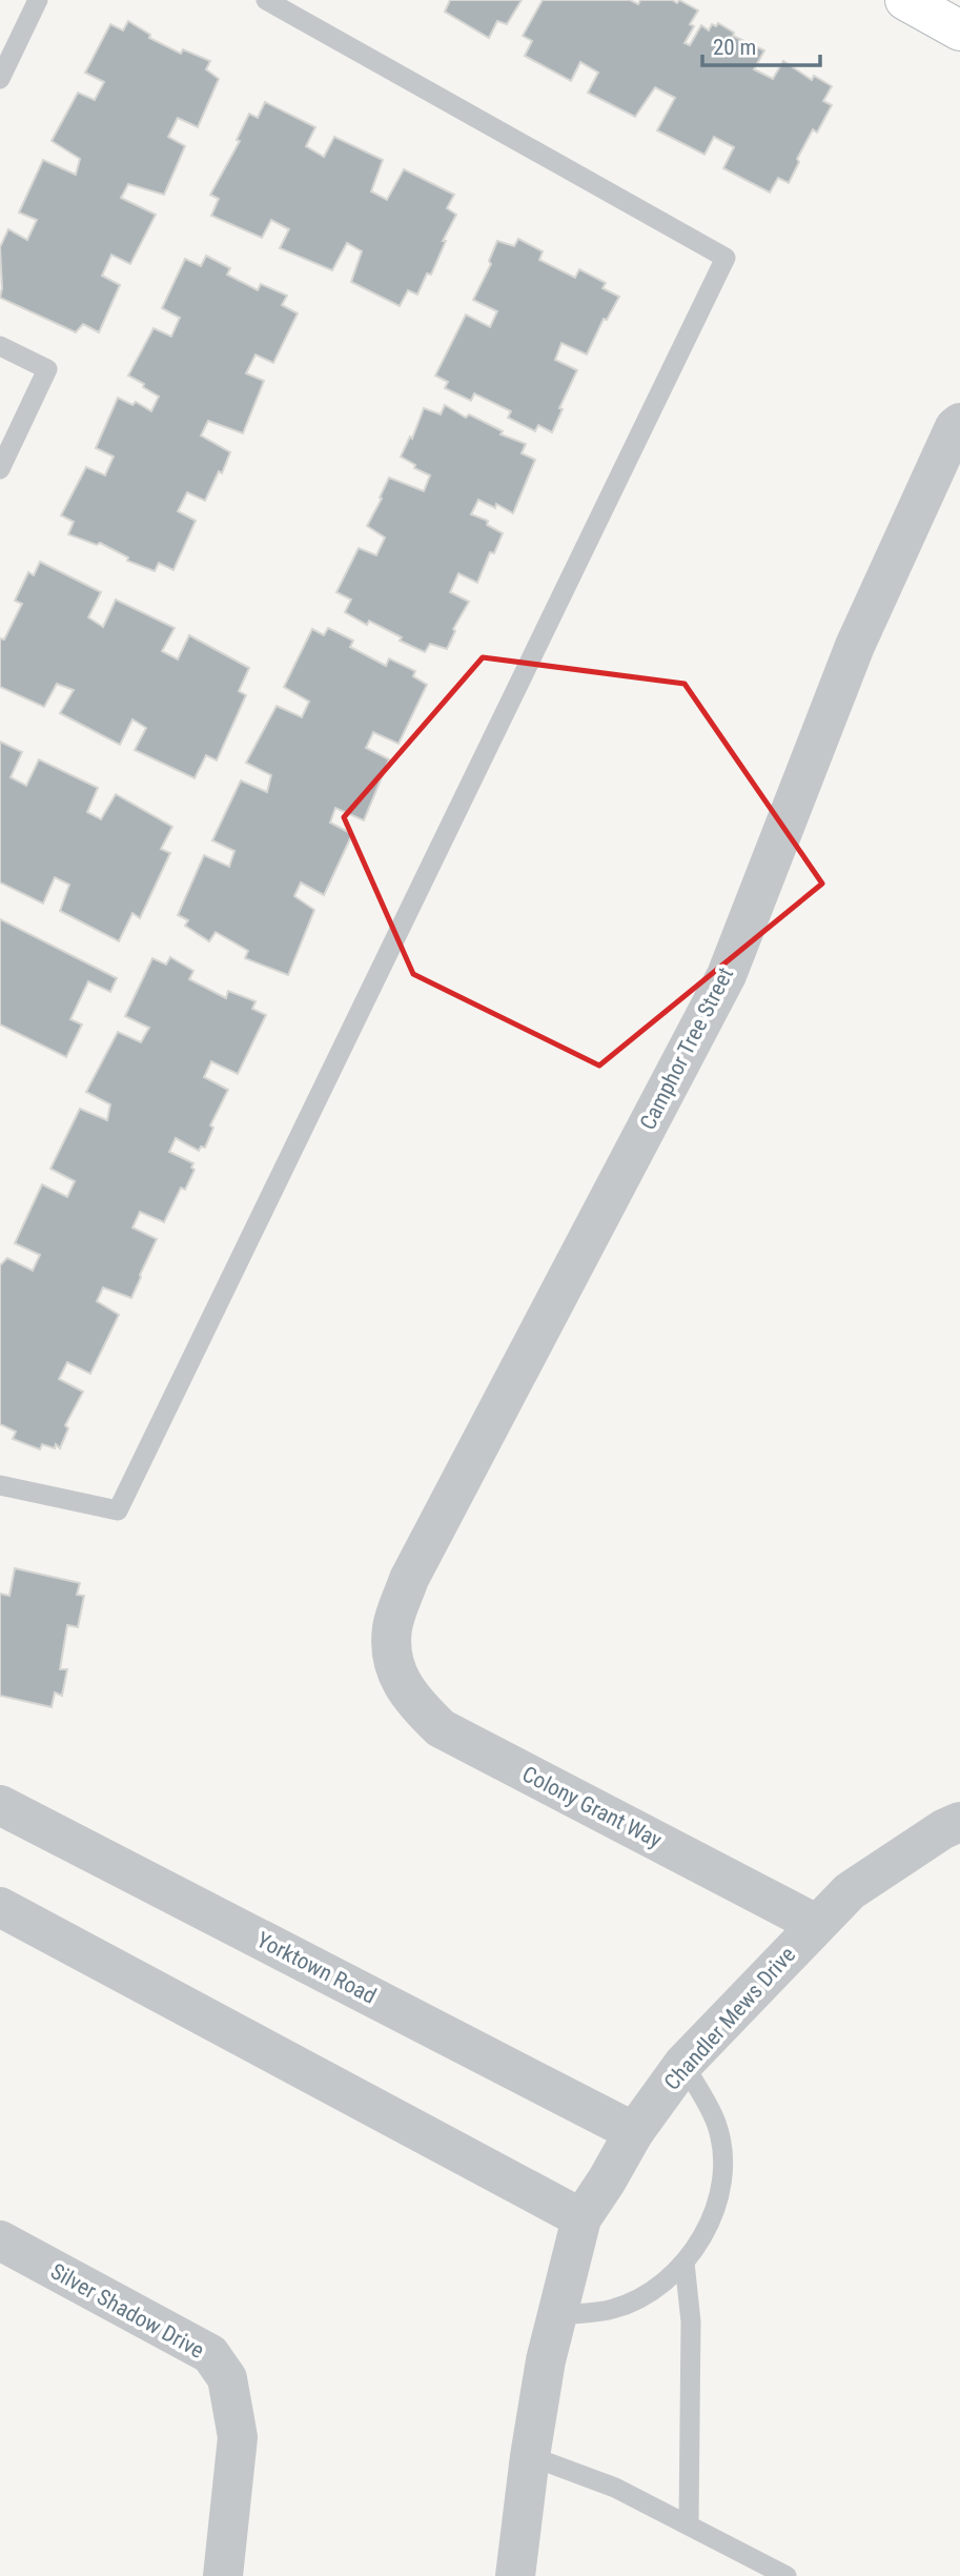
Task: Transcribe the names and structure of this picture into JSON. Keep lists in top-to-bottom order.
{
  "streets": {
    "street": [
      "Camphor Tree Street",
      "Colony Grant Way",
      "Yorktown Road",
      "Chandler Mews Drive",
      "Silver Shadow Drive"
    ]
  },
  "crossings": [
    ["Camphor Tree Street", "Colony Grant Way"],
    ["Colony Grant Way", "Chandler Mews Drive"],
    ["Yorktown Road", "Chandler Mews Drive"]
  ],
  "scale_bar": "20 m"
}
